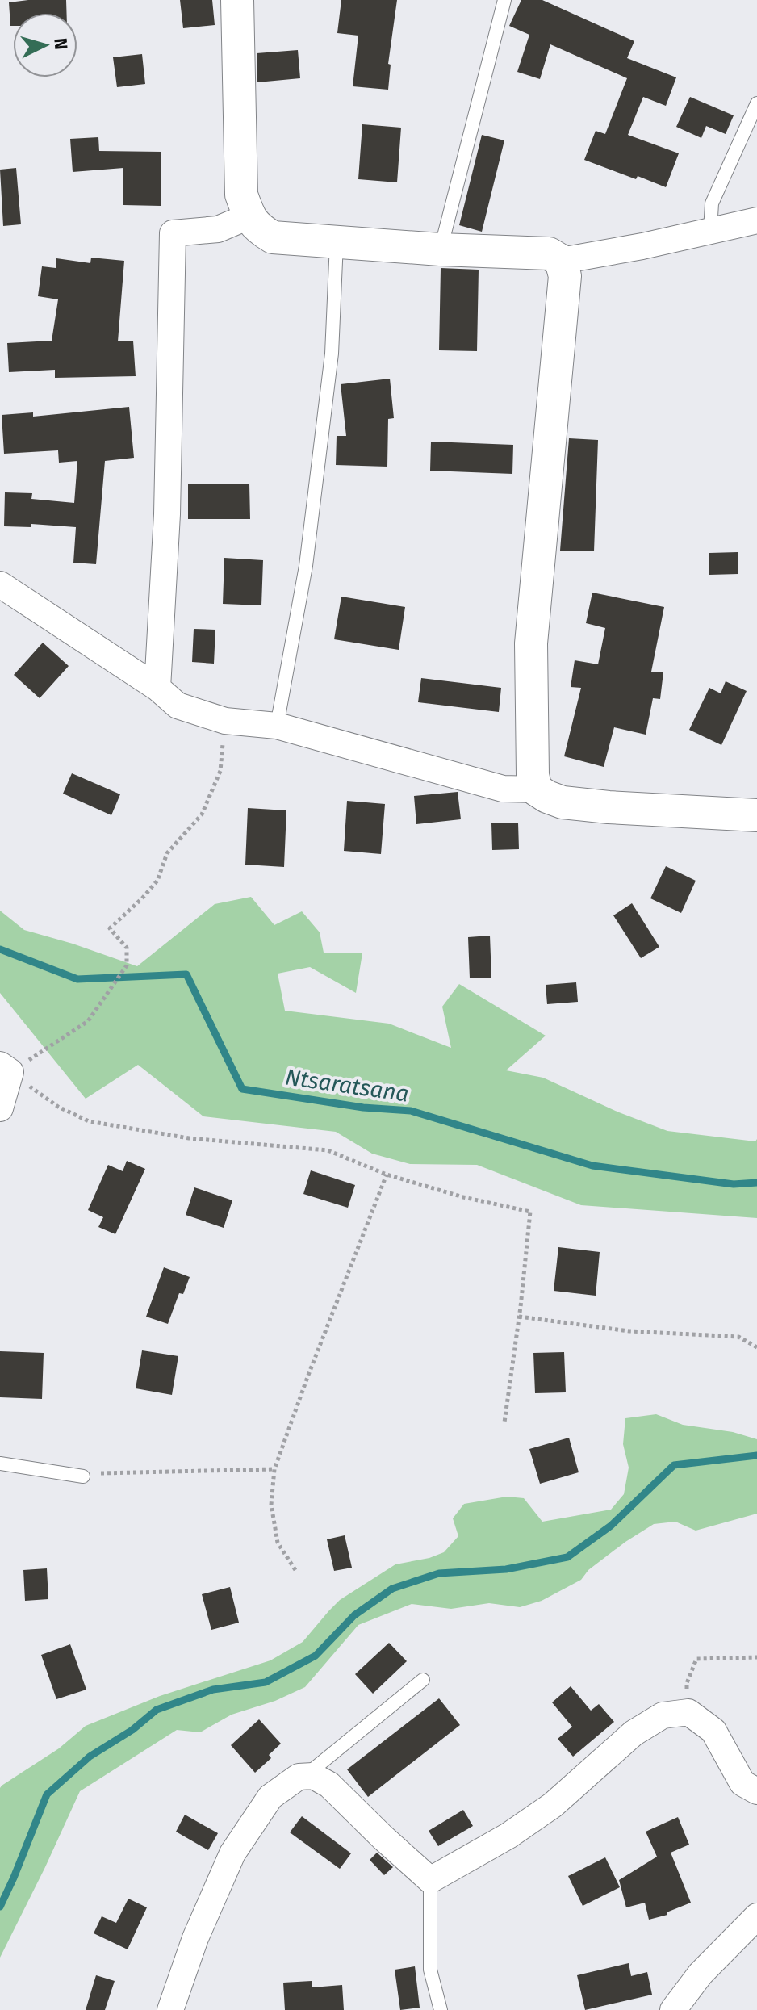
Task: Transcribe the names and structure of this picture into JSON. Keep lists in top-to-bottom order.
{
  "water": ["Ntsaratsana"],
  "north": "right"
}
